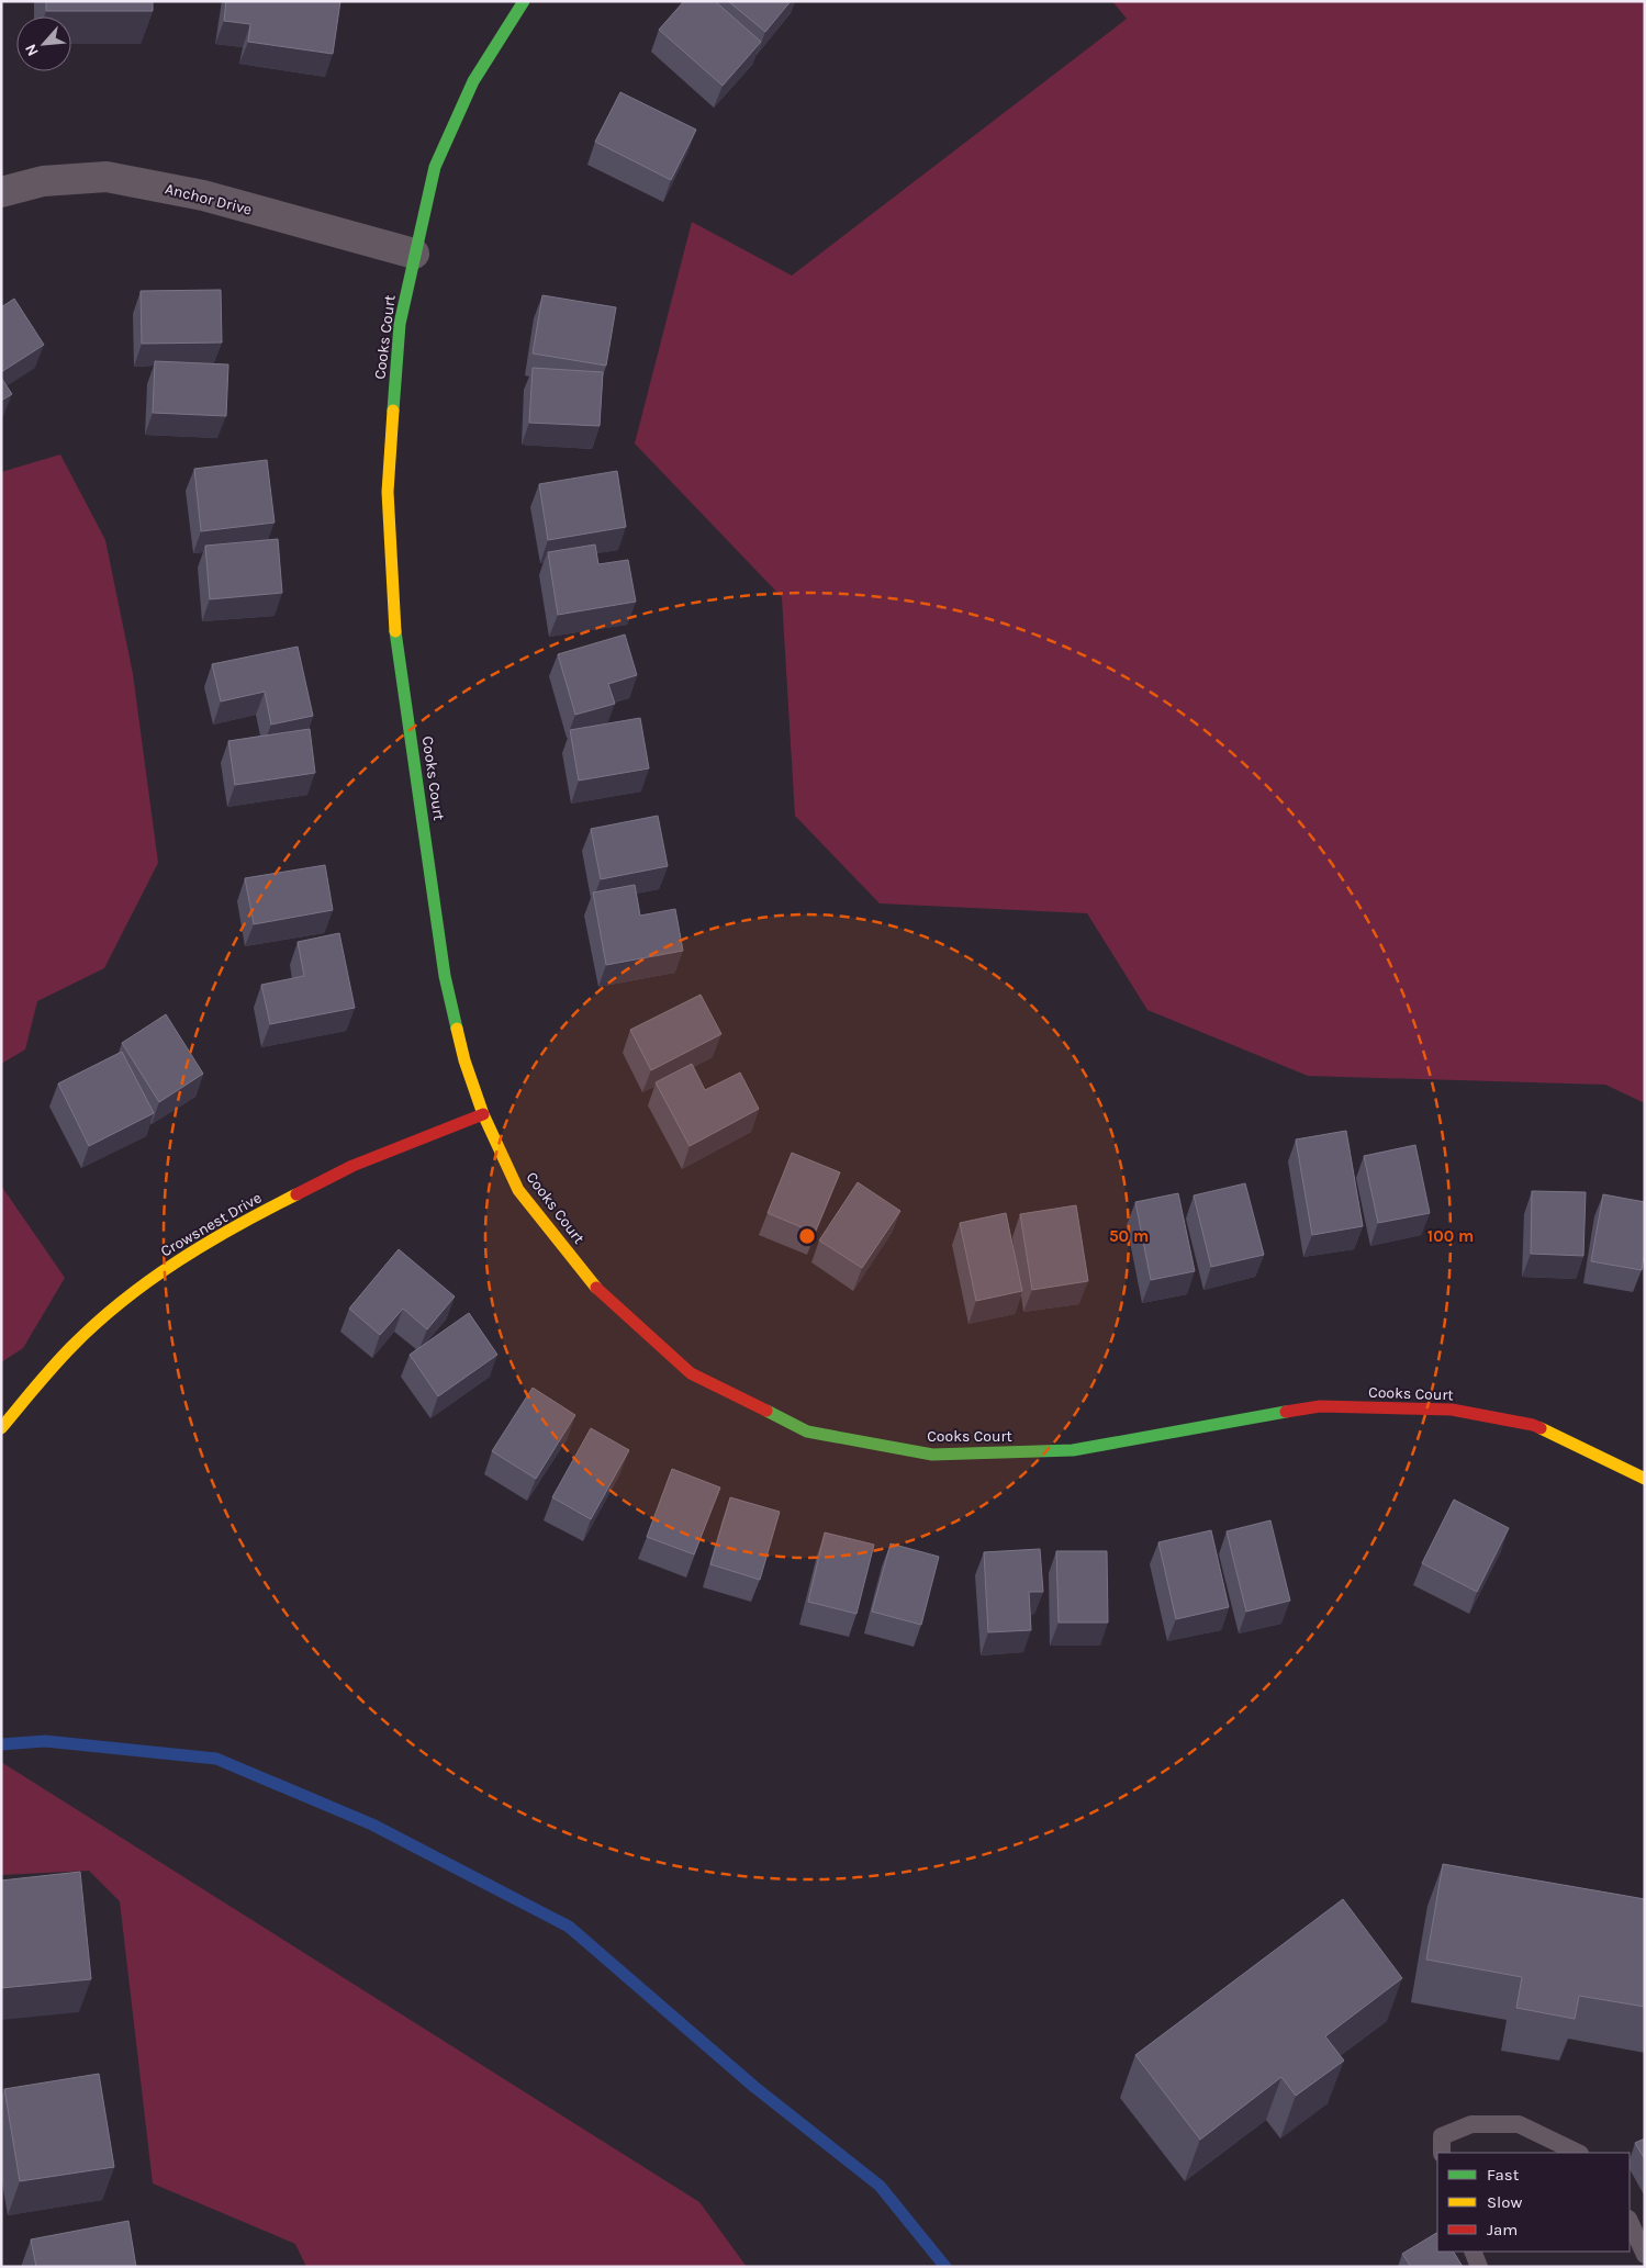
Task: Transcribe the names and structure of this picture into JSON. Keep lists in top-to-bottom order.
{
  "streets": {
    "street": ["Anchor Drive", "Cooks Court", "Crowsnest Drive"]
  },
  "crossings": [
    ["Anchor Drive", "Cooks Court"],
    ["Cooks Court", "Crowsnest Drive"]
  ],
  "legend": ["Fast", "Slow", "Jam"],
  "north": "bottom left",
  "rings": ["50 m", "100 m"]
}
